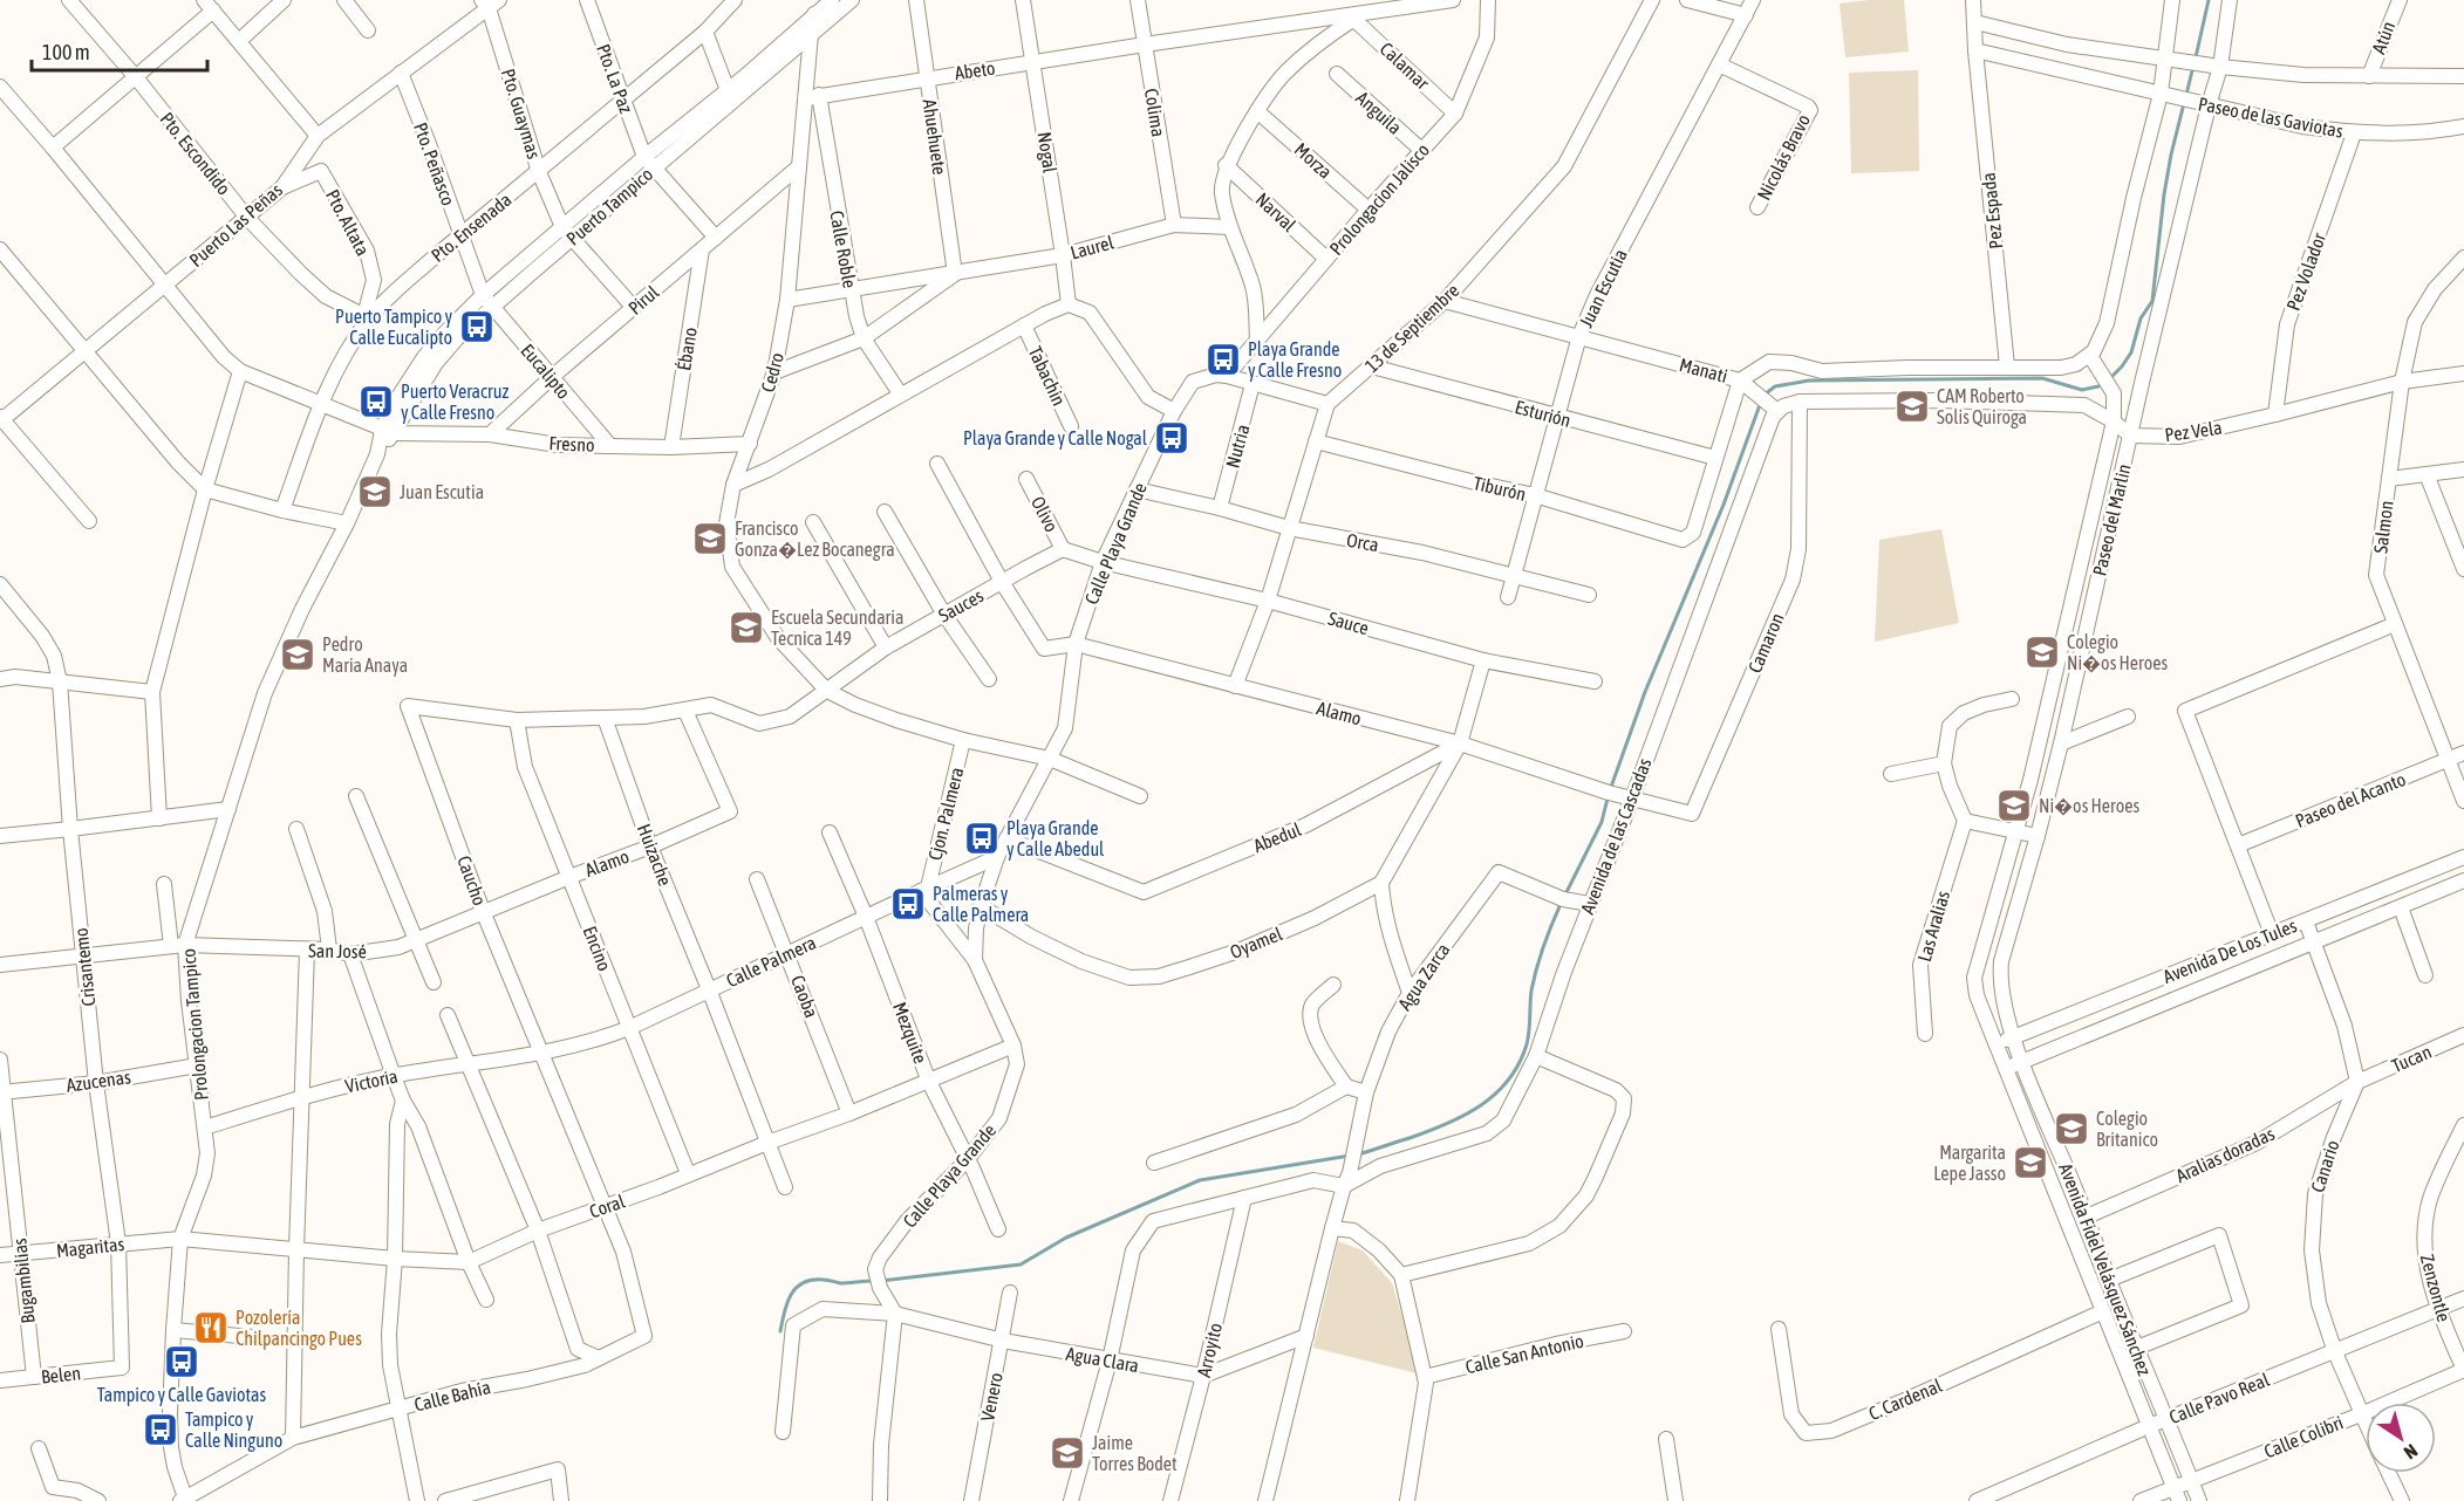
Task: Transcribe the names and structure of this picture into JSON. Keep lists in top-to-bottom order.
{
  "streets": {
    "street": [
      "Atún",
      "Calamar",
      "Abeto",
      "Pto. La Paz",
      "Colima",
      "Anguila",
      "Pto. Guaymas",
      "Paseo de las Gaviotas",
      "Ahuehuete",
      "Nogal",
      "Pto. Escondido",
      "Nicolás Bravo",
      "Morza",
      "Pto. Peñasco",
      "Prolongacion Jalisco",
      "Puerto Tampico",
      "Pez Espada",
      "Narval",
      "Pto. Altata",
      "Puerto Las Peñas",
      "Pto. Ensenada",
      "Laurel",
      "Calle Roble",
      "Pez Volador",
      "Juan Escutia",
      "Pirul",
      "13 de Septiembre",
      "Ébano",
      "Manati",
      "Eucalipto",
      "Cedro",
      "Tabachin",
      "Esturión",
      "Pez Vela",
      "Fresno",
      "Nutria",
      "Tiburón",
      "Olivo",
      "Paseo del Marlin",
      "Salmon",
      "Orca",
      "Calle Playa Grande",
      "Sauces",
      "Sauce",
      "Camaron",
      "Alamo",
      "Paseo del Acanto",
      "Cjon. Palmera",
      "Avenida de las Cascadas",
      "Abedul",
      "Huizache",
      "Caucho",
      "Las Aralias",
      "Oyamel",
      "Encino",
      "San José",
      "Avenida De Los Tules",
      "Calle Palmera",
      "Crisantemo",
      "Agua Zarca",
      "Caoba",
      "Prolongacion Tampico",
      "Mezquite",
      "Tucan",
      "Azucenas",
      "Victoria",
      "Aralias doradas",
      "Canario",
      "Coral",
      "Magaritas",
      "Avenida Fidel Velásquez Sánchez",
      "Bugambilias",
      "Zenzontle",
      "Arroyito",
      "Calle San Antonio",
      "Agua Clara",
      "Belen",
      "Calle Bahía",
      "Venero",
      "Calle Pavo Real",
      "C. Cardenal",
      "Calle Colibri"
    ]
  },
  "crossings": [
    ["Atún", "Paseo de las Gaviotas"],
    ["Calamar", "Abeto"],
    ["Calamar", "Prolongacion Jalisco"],
    ["Abeto", "Colima"],
    ["Abeto", "Ahuehuete"],
    ["Abeto", "Nogal"],
    ["Abeto", "Calle Roble"],
    ["Abeto", "Cedro"],
    ["Pto. La Paz", "Puerto Tampico"],
    ["Pto. La Paz", "Pto. Ensenada"],
    ["Colima", "Laurel"],
    ["Anguila", "Prolongacion Jalisco"],
    ["Pto. Guaymas", "Puerto Tampico"],
    ["Pto. Guaymas", "Puerto Las Peñas"],
    ["Pto. Guaymas", "Pto. Ensenada"],
    ["Pto. Guaymas", "Pirul"],
    ["Paseo de las Gaviotas", "Pez Espada"],
    ["Paseo de las Gaviotas", "Pez Volador"],
    ["Paseo de las Gaviotas", "Paseo del Marlin"],
    ["Ahuehuete", "Laurel"],
    ["Nogal", "Laurel"],
    ["Pto. Escondido", "Pto. Altata"],
    ["Pto. Escondido", "Puerto Las Peñas"],
    ["Pto. Escondido", "Pto. Ensenada"],
    ["Nicolás Bravo", "Juan Escutia"],
    ["Morza", "Prolongacion Jalisco"],
    ["Pto. Peñasco", "Puerto Tampico"],
    ["Pto. Peñasco", "Puerto Las Peñas"],
    ["Pto. Peñasco", "Pto. Ensenada"],
    ["Pto. Peñasco", "Eucalipto"],
    ["Prolongacion Jalisco", "Narval"],
    ["Prolongacion Jalisco", "Calle Playa Grande"],
    ["Puerto Tampico", "Eucalipto"],
    ["Puerto Tampico", "Cedro"],
    ["Puerto Tampico", "Fresno"],
    ["Puerto Tampico", "Prolongacion Tampico"],
    ["Pez Espada", "Manati"],
    ["Pto. Altata", "Puerto Las Peñas"],
    ["Pto. Altata", "Pto. Ensenada"],
    ["Laurel", "Calle Roble"],
    ["Laurel", "Cedro"],
    ["Calle Roble", "Cedro"],
    ["Pez Volador", "Pez Vela"],
    ["Juan Escutia", "Manati"],
    ["Juan Escutia", "Esturión"],
    ["Juan Escutia", "Tiburón"],
    ["Juan Escutia", "Orca"],
    ["Pirul", "Ébano"],
    ["Pirul", "Eucalipto"],
    ["Pirul", "Cedro"],
    ["Pirul", "Fresno"],
    ["13 de Septiembre", "Manati"],
    ["13 de Septiembre", "Esturión"],
    ["13 de Septiembre", "Calle Playa Grande"],
    ["Ébano", "Fresno"],
    ["Eucalipto", "Fresno"],
    ["Cedro", "Fresno"],
    ["Cedro", "Calle Playa Grande"],
    ["Cedro", "Sauces"],
    ["Cedro", "Cjon. Palmera"],
    ["Esturión", "Tiburón"],
    ["Pez Vela", "Paseo del Marlin"],
    ["Pez Vela", "Salmon"],
    ["Fresno", "Prolongacion Tampico"],
    ["Nutria", "Orca"],
    ["Nutria", "Calle Playa Grande"],
    ["Olivo", "Sauces"],
    ["Paseo del Marlin", "Avenida De Los Tules"],
    ["Paseo del Marlin", "Avenida Fidel Velásquez Sánchez"],
    ["Salmon", "Paseo del Acanto"],
    ["Orca", "Calle Playa Grande"],
    ["Calle Playa Grande", "Sauce"],
    ["Calle Playa Grande", "Alamo"],
    ["Calle Playa Grande", "Cjon. Palmera"],
    ["Calle Playa Grande", "Abedul"],
    ["Calle Playa Grande", "Oyamel"],
    ["Calle Playa Grande", "Calle Palmera"],
    ["Calle Playa Grande", "Mezquite"],
    ["Calle Playa Grande", "Coral"],
    ["Calle Playa Grande", "Agua Clara"],
    ["Sauces", "Alamo"],
    ["Camaron", "Alamo"],
    ["Camaron", "Avenida de las Cascadas"],
    ["Alamo", "Avenida de las Cascadas"],
    ["Alamo", "Abedul"],
    ["Alamo", "Huizache"],
    ["Alamo", "Caucho"],
    ["Alamo", "Encino"],
    ["Alamo", "San José"],
    ["Cjon. Palmera", "Calle Palmera"],
    ["Avenida de las Cascadas", "Agua Zarca"],
    ["Huizache", "Calle Palmera"],
    ["Huizache", "Coral"],
    ["Caucho", "Encino"],
    ["Caucho", "San José"],
    ["Caucho", "Calle Palmera"],
    ["Caucho", "Victoria"],
    ["Caucho", "Coral"],
    ["Caucho", "Calle Bahía"],
    ["Encino", "Calle Palmera"],
    ["Encino", "Coral"],
    ["San José", "Crisantemo"],
    ["San José", "Prolongacion Tampico"],
    ["Avenida De Los Tules", "Avenida Fidel Velásquez Sánchez"],
    ["Calle Palmera", "Caoba"],
    ["Calle Palmera", "Mezquite"],
    ["Calle Palmera", "Victoria"],
    ["Crisantemo", "Azucenas"],
    ["Crisantemo", "Magaritas"],
    ["Crisantemo", "Belen"],
    ["Caoba", "Coral"],
    ["Prolongacion Tampico", "Azucenas"],
    ["Prolongacion Tampico", "Victoria"],
    ["Prolongacion Tampico", "Coral"],
    ["Prolongacion Tampico", "Magaritas"],
    ["Prolongacion Tampico", "Calle Bahía"],
    ["Mezquite", "Coral"],
    ["Tucan", "Aralias doradas"],
    ["Tucan", "Canario"],
    ["Azucenas", "Bugambilias"],
    ["Aralias doradas", "Canario"],
    ["Aralias doradas", "Avenida Fidel Velásquez Sánchez"],
    ["Canario", "Calle Pavo Real"],
    ["Canario", "Calle Colibri"],
    ["Coral", "Magaritas"],
    ["Magaritas", "Bugambilias"],
    ["Avenida Fidel Velásquez Sánchez", "Calle Pavo Real"],
    ["Avenida Fidel Velásquez Sánchez", "C. Cardenal"],
    ["Avenida Fidel Velásquez Sánchez", "Calle Colibri"],
    ["Bugambilias", "Belen"],
    ["Zenzontle", "Calle Pavo Real"],
    ["Zenzontle", "Calle Colibri"],
    ["Arroyito", "Agua Clara"],
    ["Agua Clara", "Venero"]
  ],
  "places": {
    "bus stop": [
      "Puerto Tampico y Calle Eucalipto",
      "Playa Grande y Calle Fresno",
      "Puerto Veracruz y Calle Fresno",
      "Playa Grande y Calle Nogal",
      "Playa Grande y Calle Abedul",
      "Palmeras y Calle Palmera",
      "Tampico y Calle Gaviotas",
      "Tampico y Calle Ninguno"
    ],
    "school or university": [
      "CAM Roberto Solis Quiroga",
      "Juan Escutia",
      "Francisco Gonza�Lez Bocanegra",
      "Escuela Secundaria Tecnica 149",
      "Colegio Ni�os Heroes",
      "Pedro Maria Anaya",
      "Ni�os Heroes",
      "Colegio Britanico",
      "Margarita Lepe Jasso",
      "Jaime Torres Bodet"
    ],
    "restaurant": ["Pozolería Chilpancingo Pues"]
  },
  "scale_bar": "100 m",
  "north": "bottom right"
}
